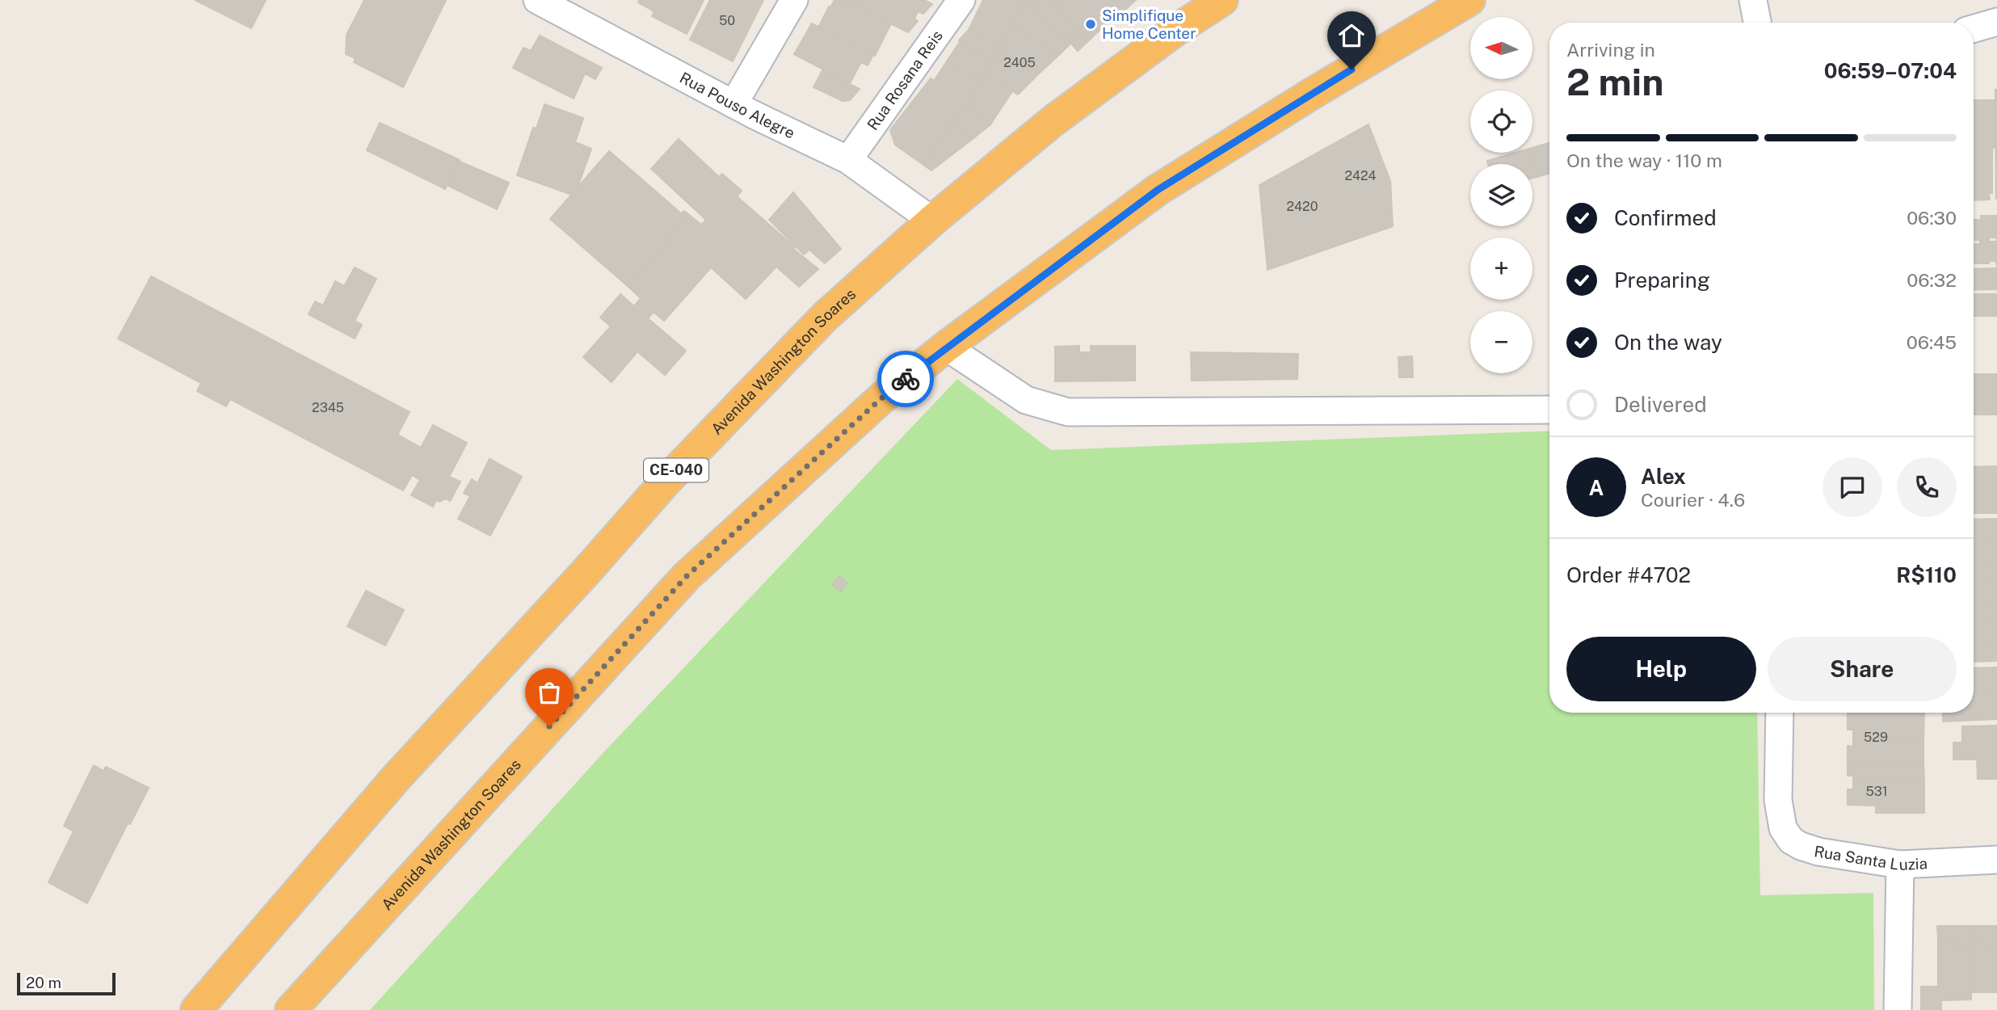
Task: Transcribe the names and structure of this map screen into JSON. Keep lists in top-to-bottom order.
{
  "streets": {
    "highway": ["Avenida Washington Soares", "CE-040"],
    "street": ["Rua Rosana Reis", "Rua Pouso Alegre", "Rua Santa Luzia"]
  },
  "crossings": [
    ["Rua Rosana Reis", "Rua Pouso Alegre"],
    ["Rua Pouso Alegre", "Avenida Washington Soares"]
  ],
  "places": ["Simplifique Home Center"],
  "house_numbers": [
    "50",
    "2405",
    "2424",
    "2420",
    "2345",
    "529",
    "531"
  ],
  "scale_bar": "20 m",
  "north": "left",
  "page": {
    "map_buttons": ["+", "−"],
    "heading": ["2 min", "Arriving in", "06:59–07:04"],
    "panel": [
      "Alex",
      "Courier · 4.6",
      "Order #4702",
      "R$110"
    ],
    "bar": "On the way · 110 m",
    "list": [
      ["Confirmed", "06:30"],
      ["Preparing", "06:32"],
      ["On the way", "06:45"],
      "Delivered"
    ],
    "round": "A",
    "buttons": ["Help", "Share"],
    "scale": "20 m"
  }
}
